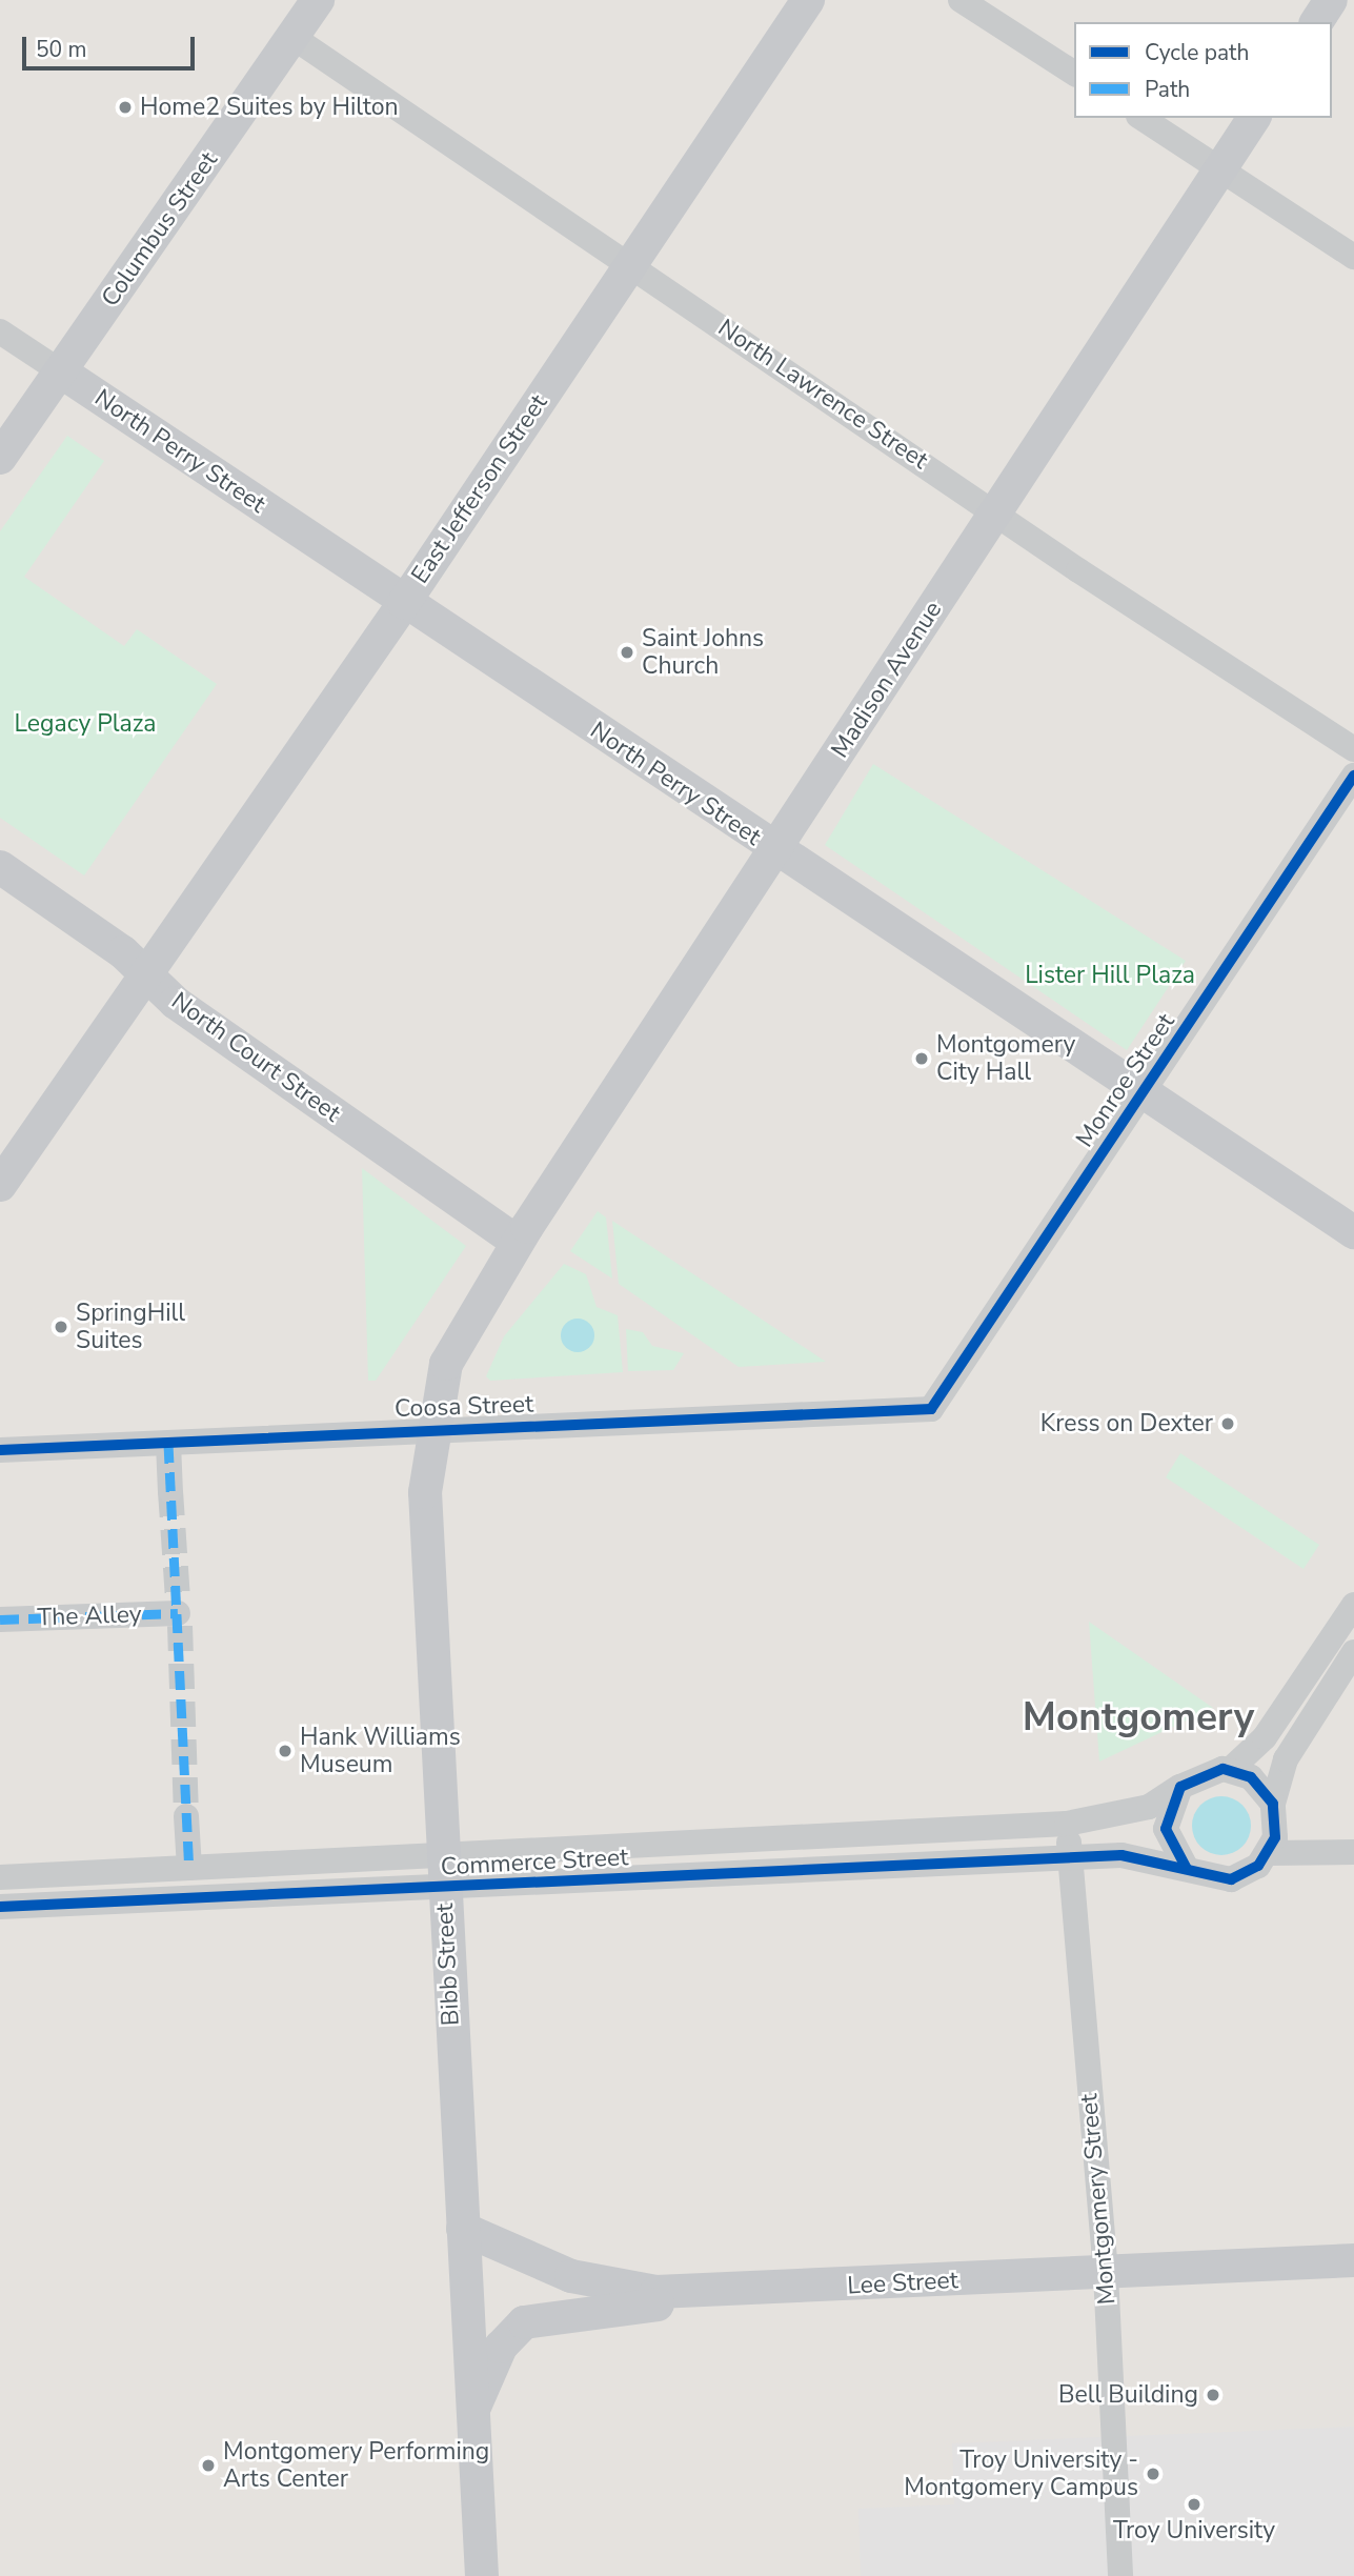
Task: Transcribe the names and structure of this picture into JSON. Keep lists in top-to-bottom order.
{
  "streets": {
    "main road": [
      "Columbus Street",
      "North Perry Street",
      "East Jefferson Street",
      "Madison Avenue",
      "North Court Street",
      "Bibb Street",
      "Lee Street"
    ],
    "street": [
      "North Lawrence Street",
      "Monroe Street",
      "Coosa Street",
      "The Alley",
      "Commerce Street",
      "Montgomery Street"
    ]
  },
  "crossings": [
    ["Columbus Street", "North Lawrence Street"],
    ["Columbus Street", "North Perry Street"],
    ["North Lawrence Street", "East Jefferson Street"],
    ["North Lawrence Street", "Madison Avenue"],
    ["North Perry Street", "East Jefferson Street"],
    ["North Perry Street", "Madison Avenue"],
    ["North Perry Street", "Monroe Street"],
    ["East Jefferson Street", "North Court Street"],
    ["Madison Avenue", "North Court Street"],
    ["Madison Avenue", "Bibb Street"],
    ["North Court Street", "Bibb Street"],
    ["Monroe Street", "Coosa Street"],
    ["Coosa Street", "Bibb Street"],
    ["Commerce Street", "Bibb Street"],
    ["Commerce Street", "Montgomery Street"],
    ["Bibb Street", "Lee Street"],
    ["Montgomery Street", "Lee Street"]
  ],
  "districts": ["Montgomery"],
  "parks": ["Legacy Plaza", "Lister Hill Plaza"],
  "places": [
    "Home2 Suites by Hilton",
    "Saint Johns Church",
    "Montgomery City Hall",
    "SpringHill Suites",
    "Kress on Dexter",
    "Hank Williams Museum",
    "Bell Building",
    "Montgomery Performing Arts Center",
    "Troy University - Montgomery Campus",
    "Troy University"
  ],
  "legend": ["Cycle path", "Path"],
  "scale_bar": "50 m"
}
